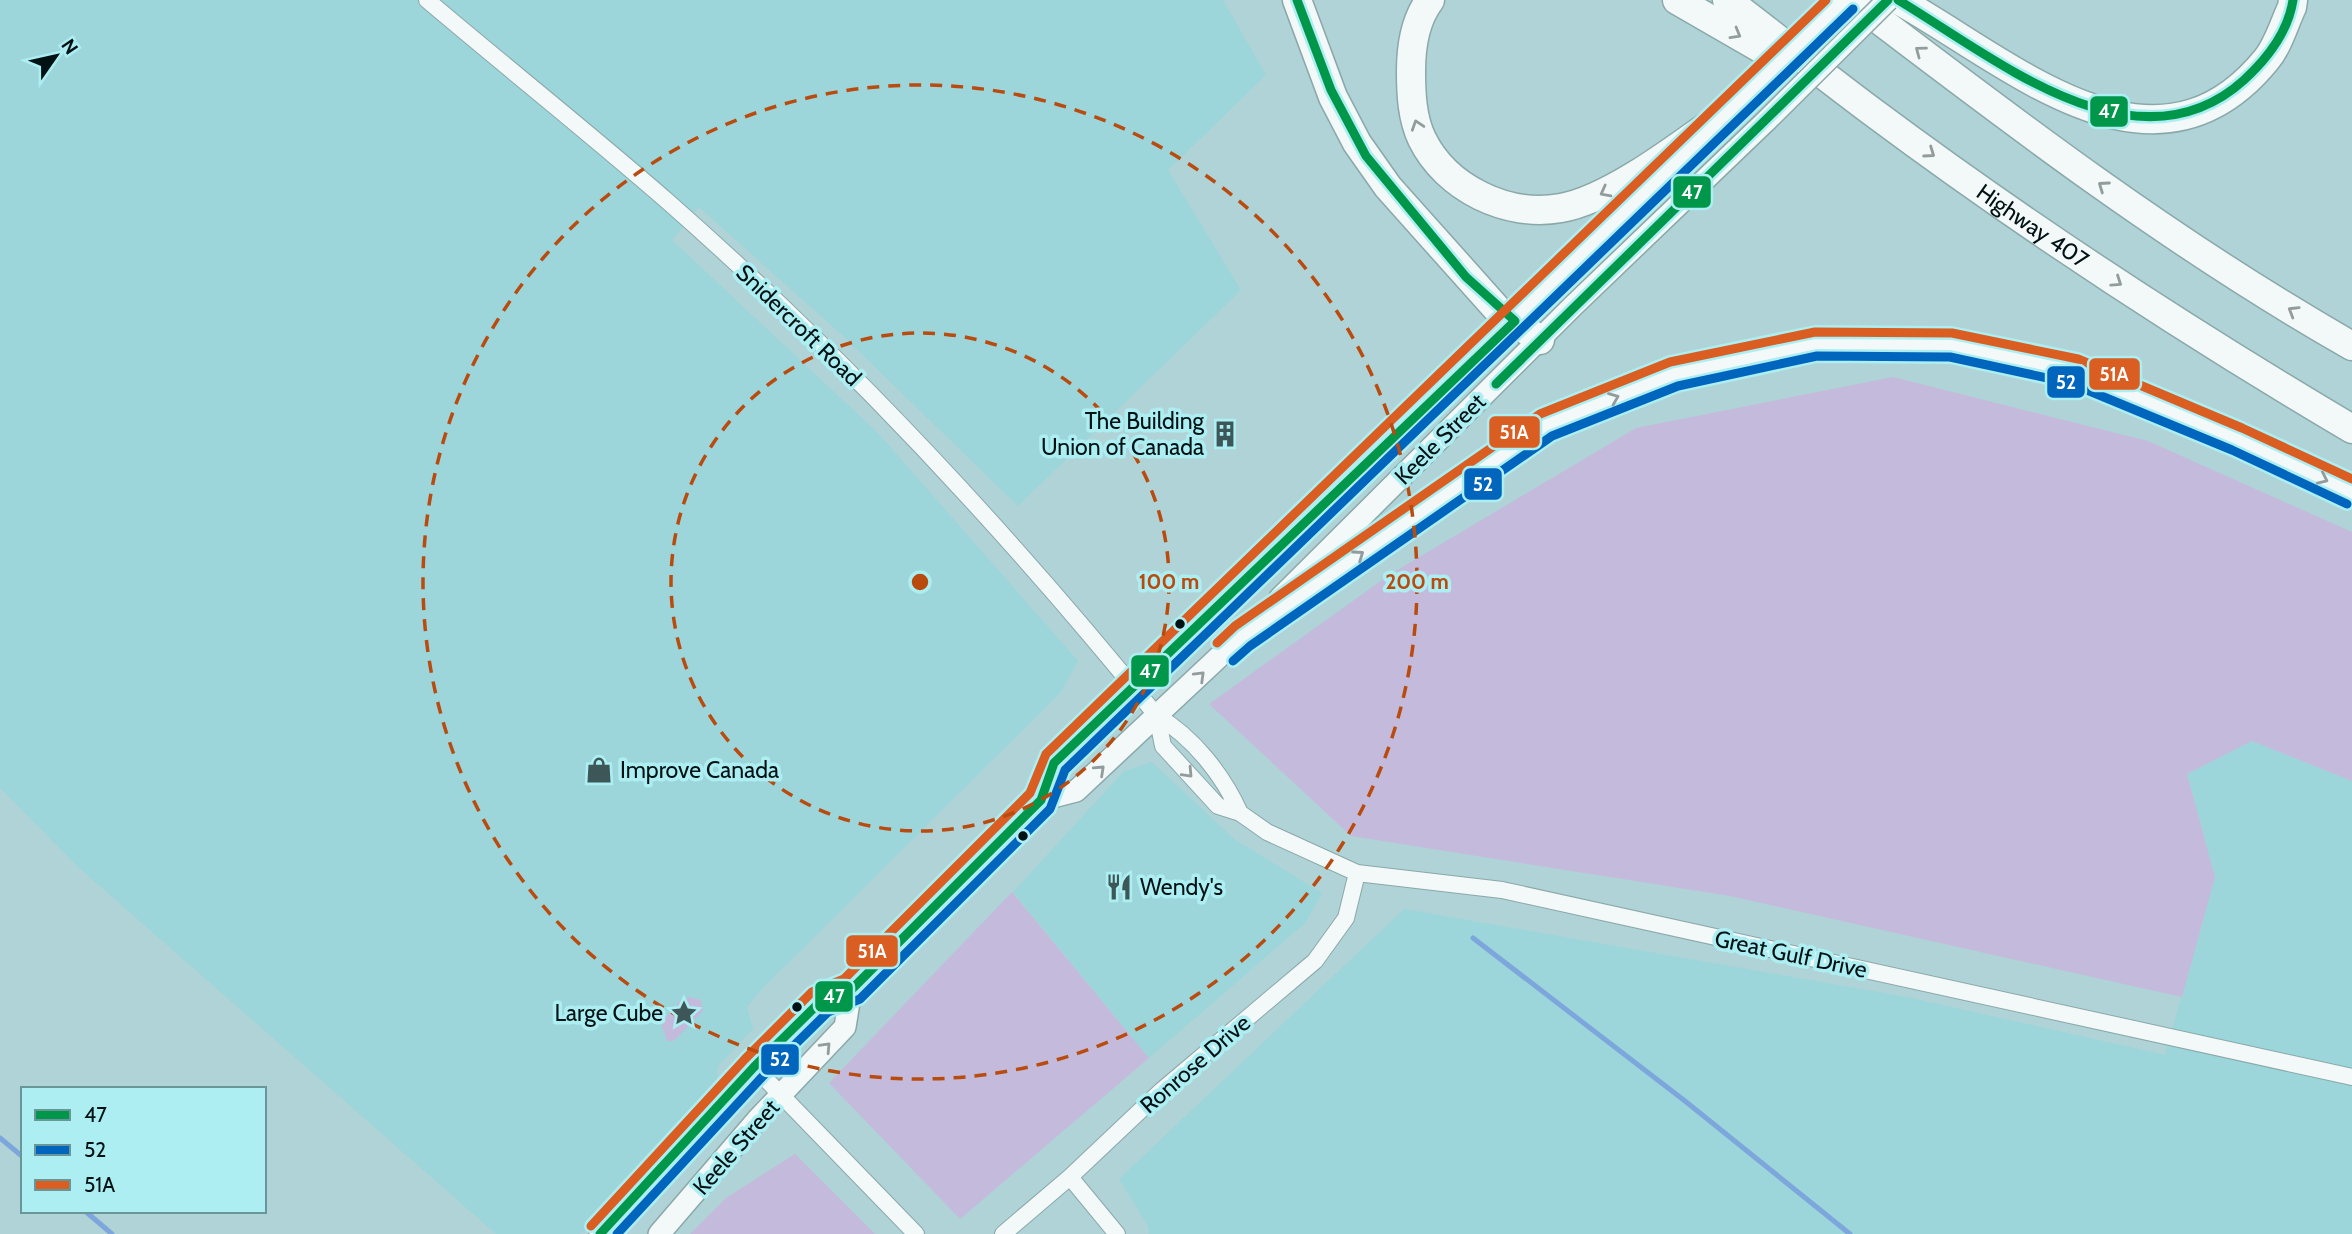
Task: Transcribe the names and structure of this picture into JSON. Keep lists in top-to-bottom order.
{
  "streets": {
    "highway": ["Highway 407"],
    "main road": ["Keele Street"],
    "street": ["Snidercroft Road", "Great Gulf Drive", "Ronrose Drive"]
  },
  "crossings": [
    ["Snidercroft Road", "Keele Street"],
    ["Snidercroft Road", "Great Gulf Drive"],
    ["Keele Street", "Great Gulf Drive"],
    ["Great Gulf Drive", "Ronrose Drive"]
  ],
  "places": {
    "building": ["The Building Union of Canada"],
    "shop": ["Improve Canada"],
    "restaurant": ["Wendy's"],
    "place": ["Large Cube"]
  },
  "lines": ["transit line 47", "transit line 51A", "transit line 52"],
  "legend": ["47", "52", "51A"],
  "north": "top right",
  "rings": ["100 m", "200 m"]
}
